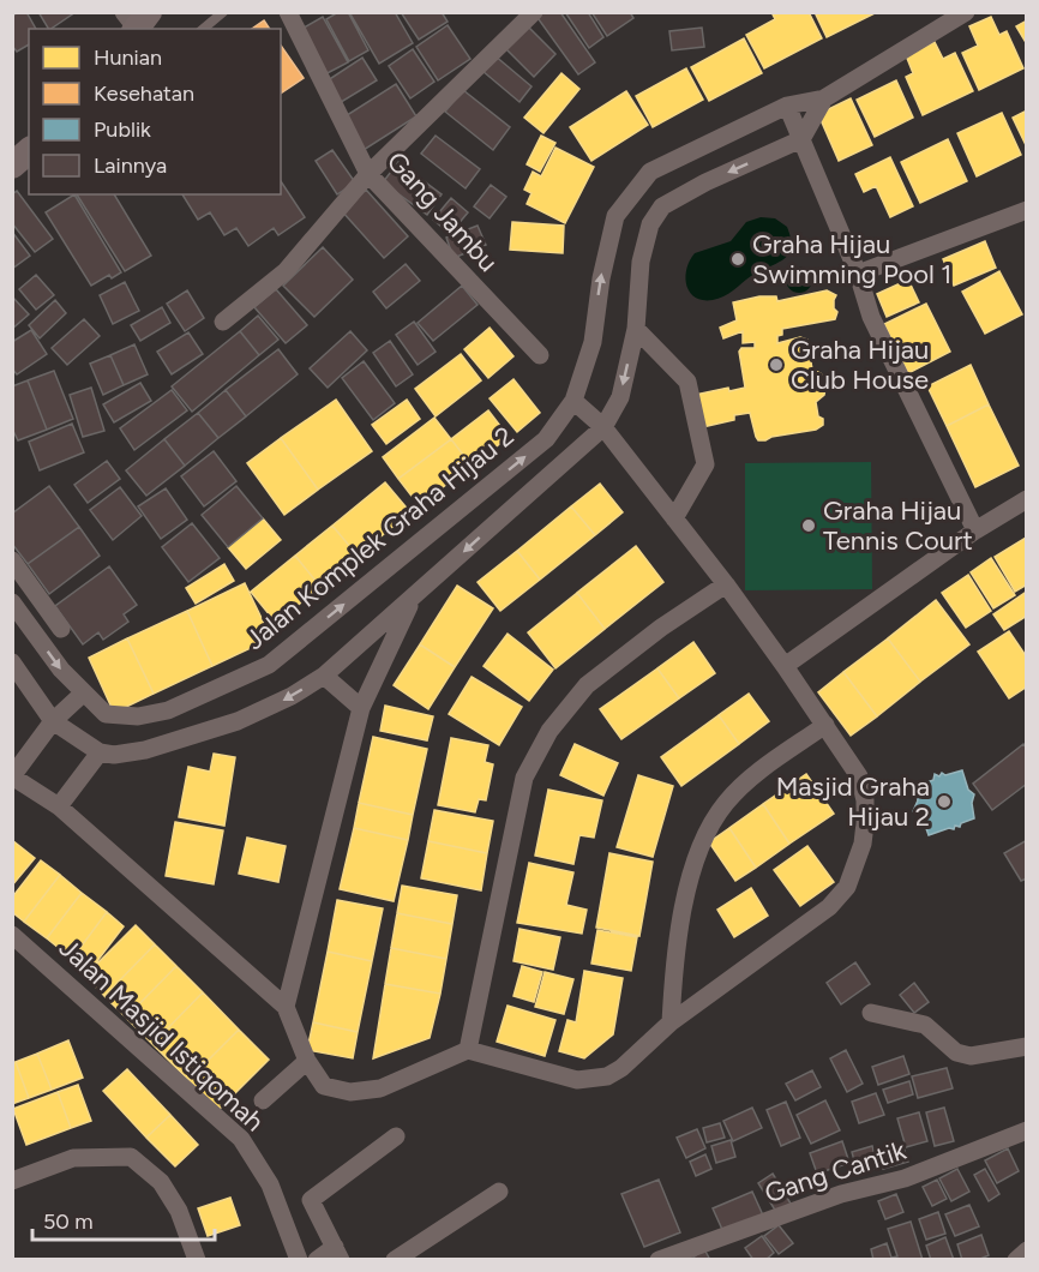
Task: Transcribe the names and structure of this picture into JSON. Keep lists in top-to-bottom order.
{
  "streets": {
    "street": [
      "Gang Jambu",
      "Jalan Komplek Graha Hijau 2",
      "Jalan Masjid Istiqomah",
      "Gang Cantik"
    ]
  },
  "places": [
    "Graha Hijau Swimming Pool 1",
    "Graha Hijau Club House",
    "Graha Hijau Tennis Court",
    "Masjid Graha Hijau 2"
  ],
  "legend": [
    "Hunian",
    "Kesehatan",
    "Publik",
    "Lainnya"
  ],
  "scale_bar": "50 m"
}
